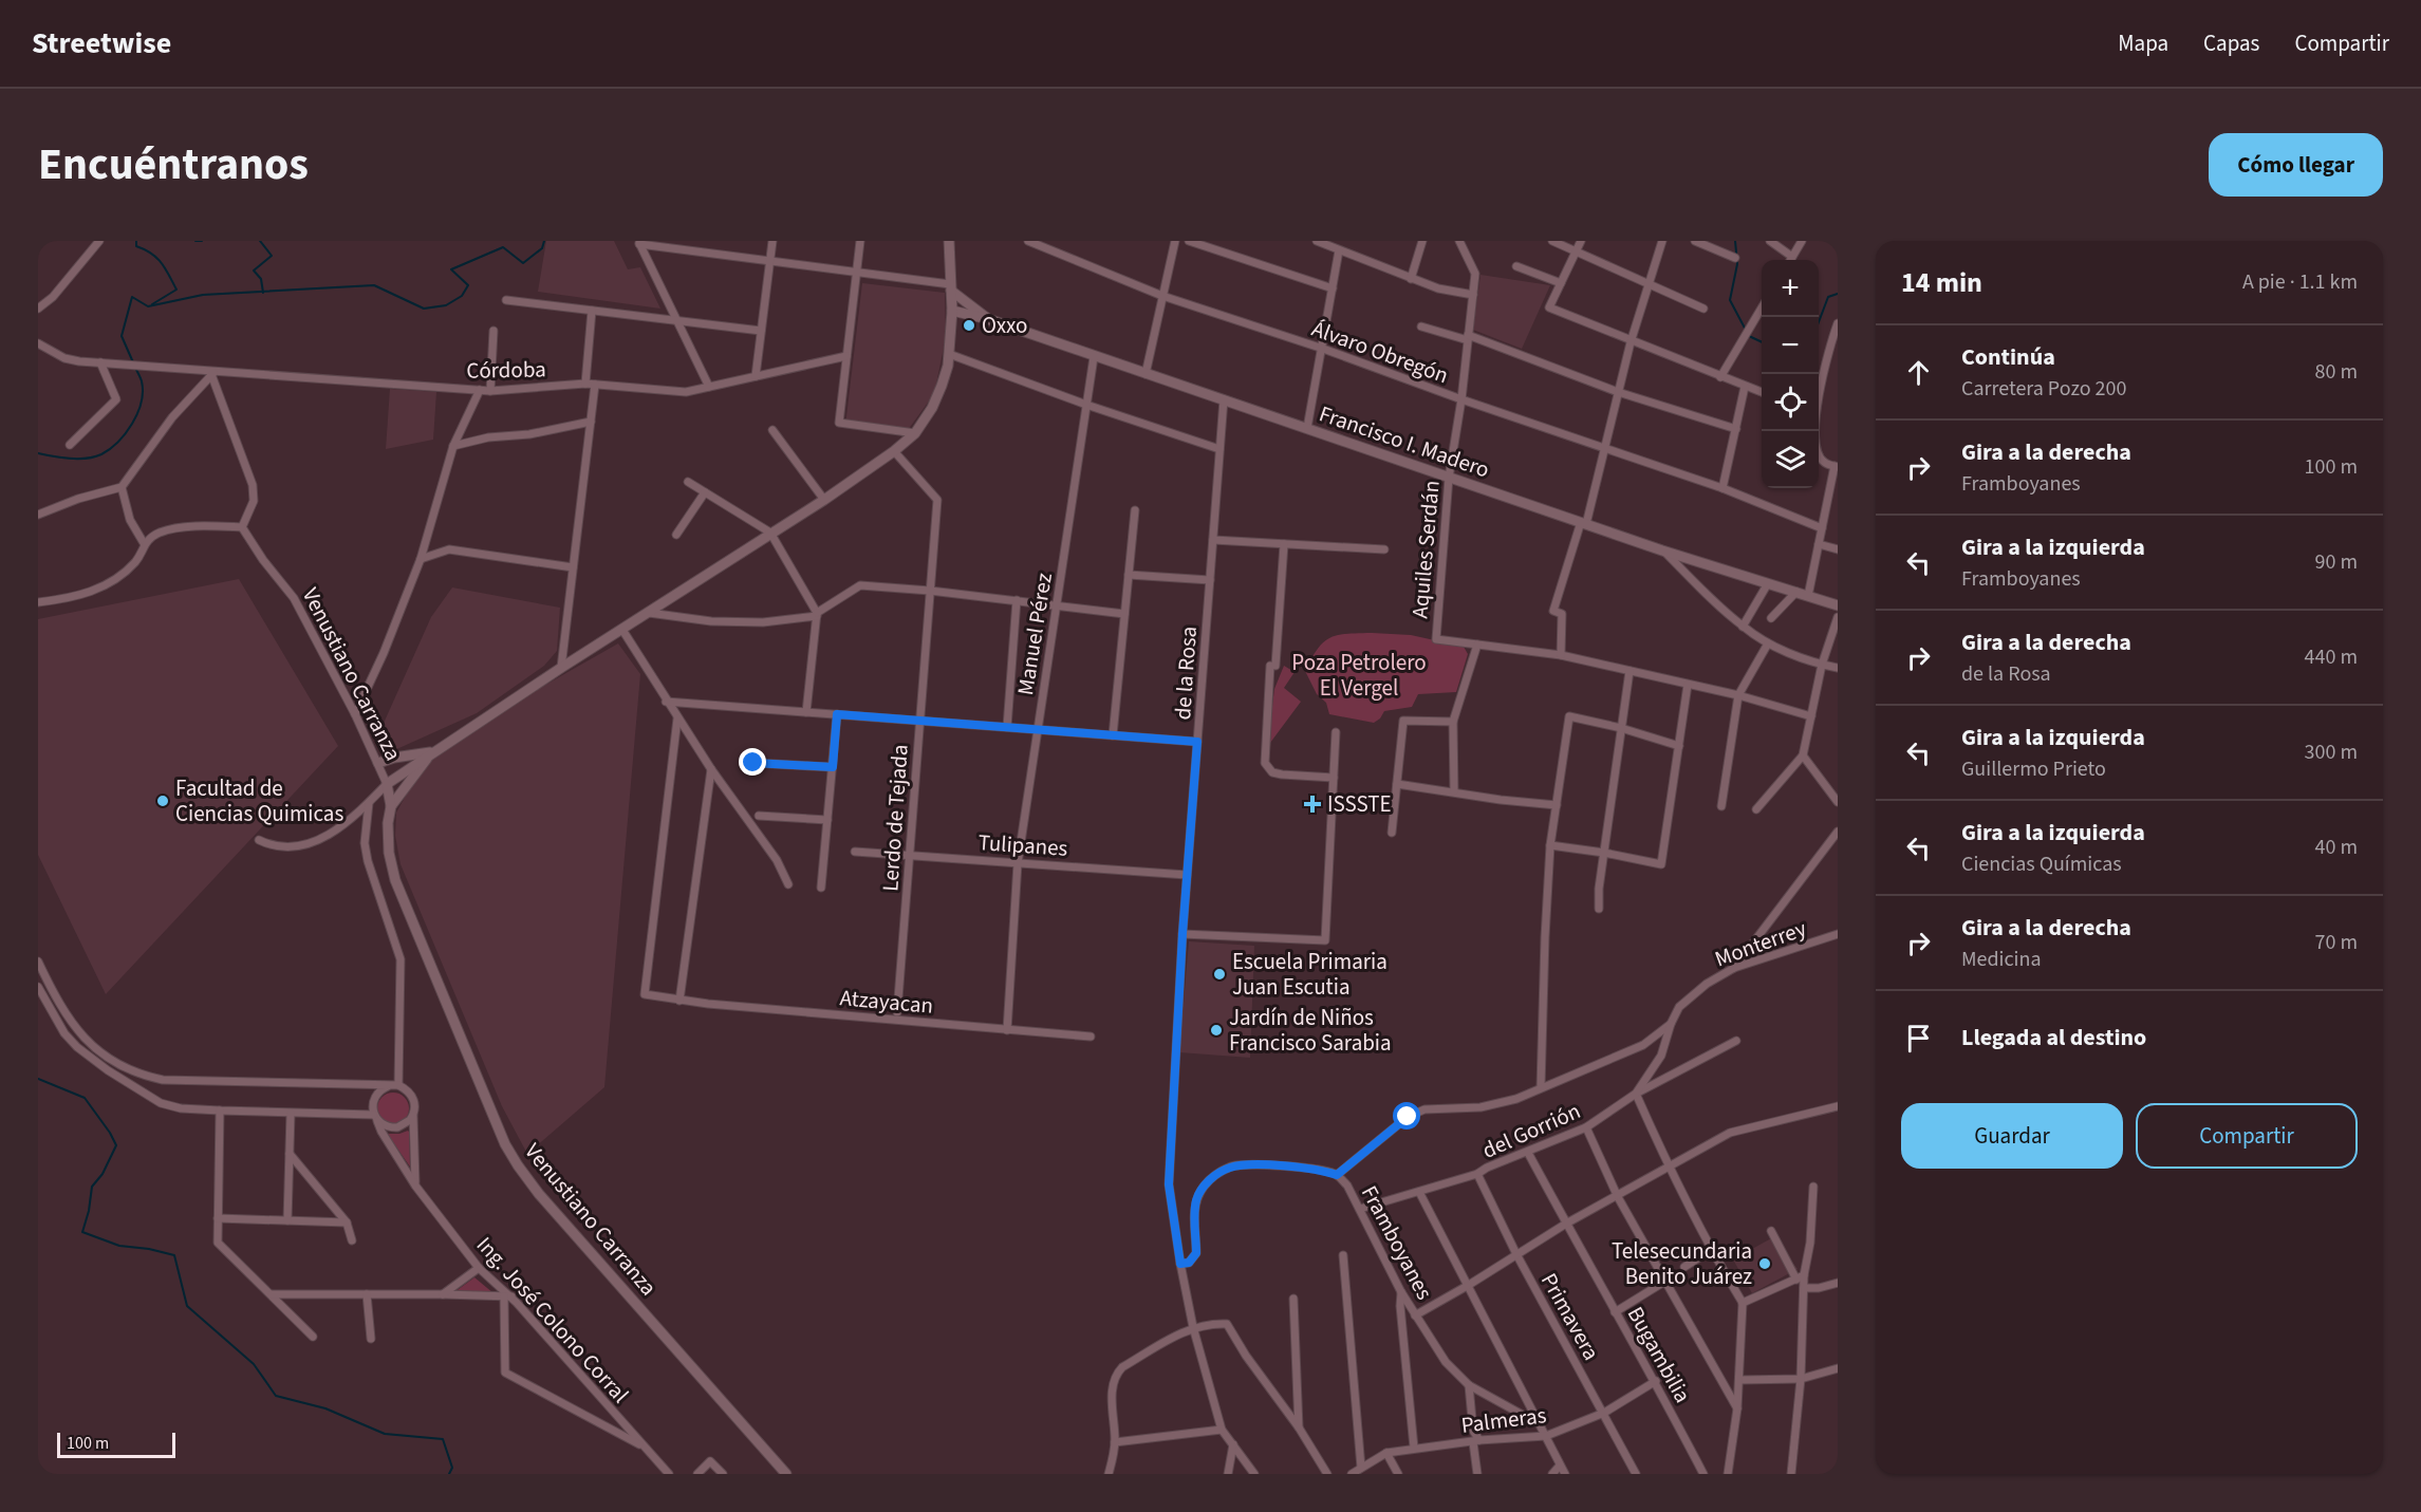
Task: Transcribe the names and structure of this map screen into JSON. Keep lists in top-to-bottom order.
{
  "streets": {
    "main road": ["Francisco I. Madero", "Venustiano Carranza"],
    "street": [
      "Álvaro Obregón",
      "Córdoba",
      "Aquiles Serdán",
      "Manuel Pérez",
      "de la Rosa",
      "Lerdo de Tejada",
      "Tulipanes",
      "Monterrey",
      "Atzayacan",
      "del Gorrión",
      "Framboyanes",
      "Primavera",
      "Ing. José Colono Corral",
      "Bugambilia",
      "Palmeras"
    ]
  },
  "crossings": [
    ["Álvaro Obregón", "Aquiles Serdán"],
    ["Francisco I. Madero", "Aquiles Serdán"],
    ["Francisco I. Madero", "Manuel Pérez"],
    ["Francisco I. Madero", "de la Rosa"],
    ["Francisco I. Madero", "Venustiano Carranza"],
    ["Manuel Pérez", "Tulipanes"],
    ["Manuel Pérez", "Atzayacan"],
    ["de la Rosa", "Tulipanes"],
    ["de la Rosa", "Framboyanes"],
    ["Venustiano Carranza", "Lerdo de Tejada"],
    ["Lerdo de Tejada", "Tulipanes"],
    ["Monterrey", "del Gorrión"],
    ["Monterrey", "Framboyanes"],
    ["del Gorrión", "Framboyanes"],
    ["del Gorrión", "Primavera"],
    ["del Gorrión", "Bugambilia"],
    ["Primavera", "Palmeras"],
    ["Bugambilia", "Palmeras"]
  ],
  "parks": ["Poza Petrolero El Vergel"],
  "places": {
    "other": [
      "Oxxo",
      "Facultad de Ciencias Quimicas",
      "Escuela Primaria Juan Escutia",
      "Jardín de Niños Francisco Sarabia",
      "Telesecundaria Benito Juárez"
    ],
    "health": ["ISSSTE"]
  },
  "scale_bar": "100 m",
  "page": {
    "header": "Streetwise",
    "nav": ["Mapa", "Capas", "Compartir"],
    "title": "Encuéntranos",
    "buttons": [
      "Cómo llegar",
      ["Guardar", "Compartir"]
    ],
    "heading": ["14 min", "A pie · 1.1 km"],
    "map_buttons": ["+", "−"],
    "list": [
      ["Continúa", "Carretera Pozo 200", "80 m"],
      ["Gira a la derecha", "Framboyanes", "100 m"],
      ["Gira a la izquierda", "Framboyanes", "90 m"],
      ["Gira a la derecha", "de la Rosa", "440 m"],
      ["Gira a la izquierda", "Guillermo Prieto", "300 m"],
      ["Gira a la izquierda", "Ciencias Químicas", "40 m"],
      ["Gira a la derecha", "Medicina", "70 m"],
      "Llegada al destino"
    ],
    "scale": "100 m"
  }
}
